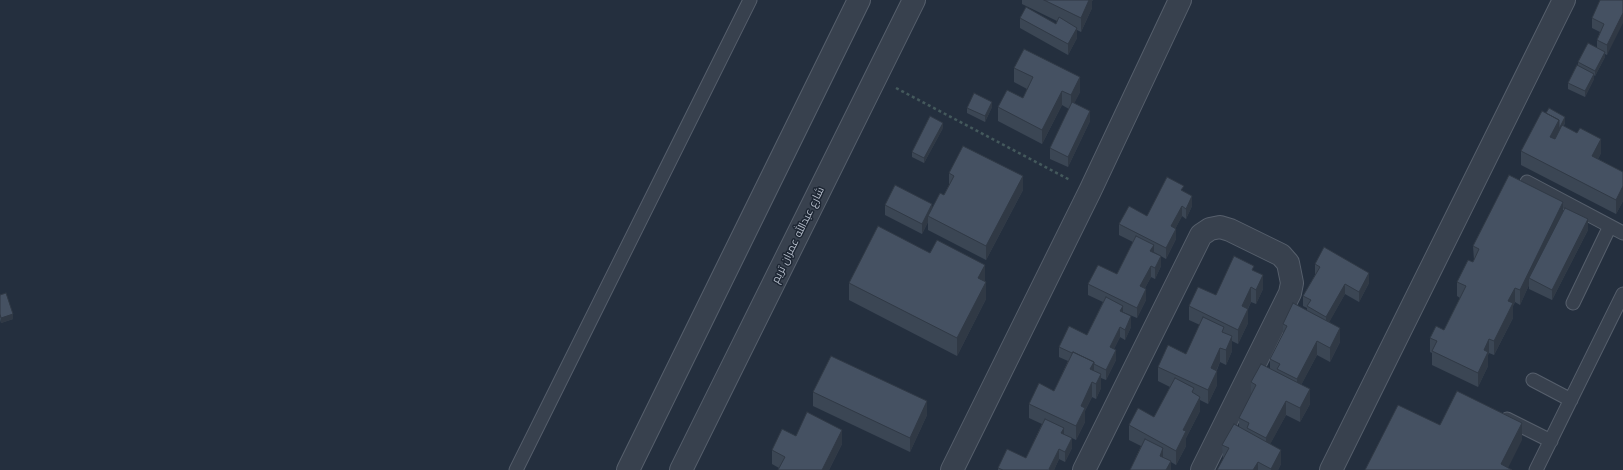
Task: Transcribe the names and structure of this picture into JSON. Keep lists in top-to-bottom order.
{
  "streets": {
    "street": ["شارع عبدالله عمران تريم"]
  }
}
